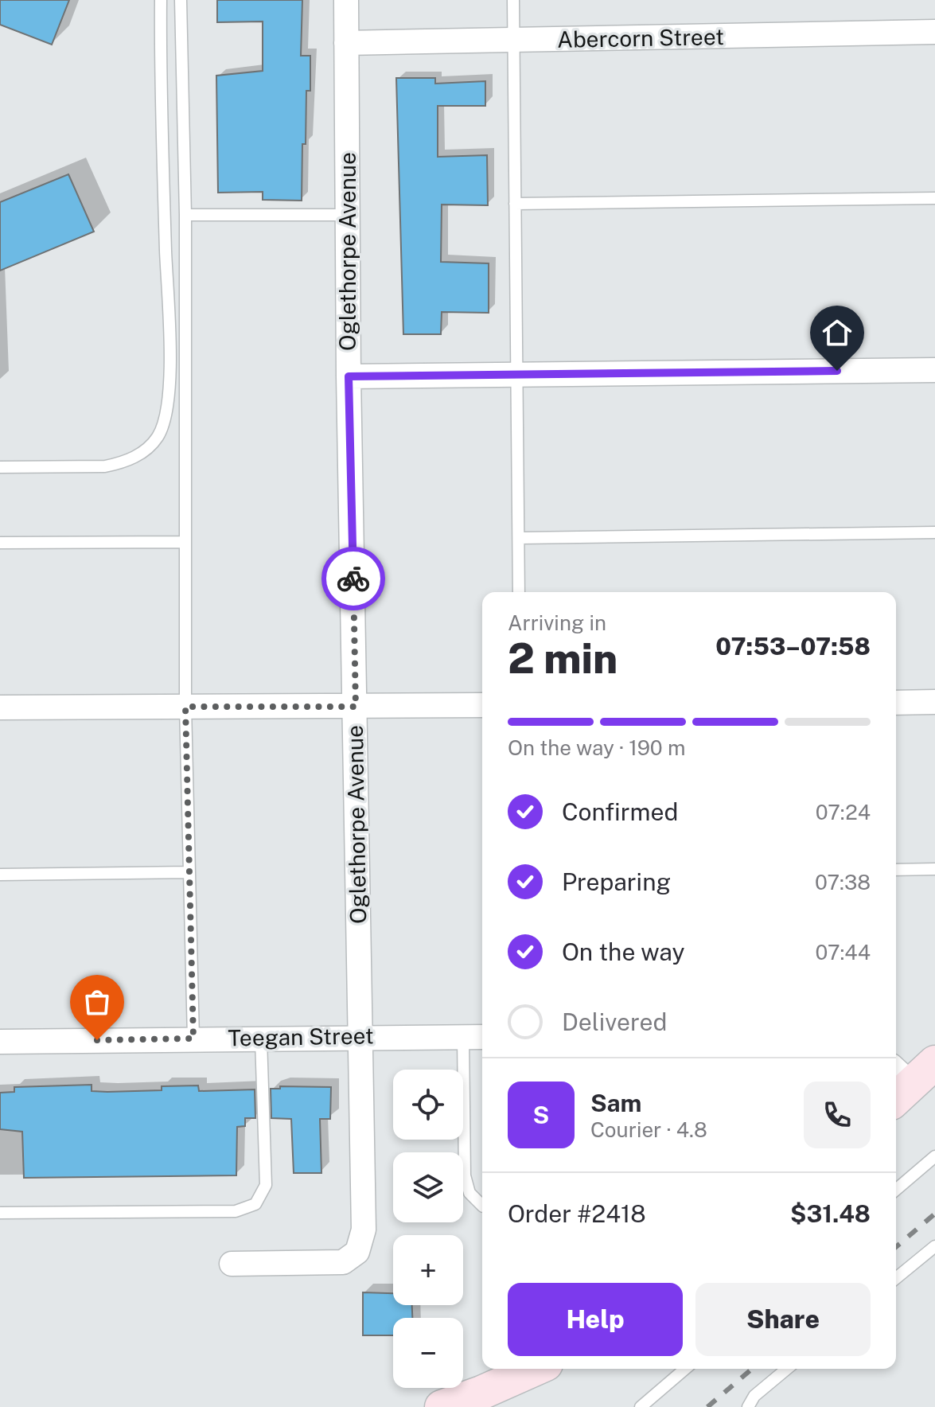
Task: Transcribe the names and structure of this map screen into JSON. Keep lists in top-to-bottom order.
{
  "streets": {
    "street": ["Abercorn Street", "Oglethorpe Avenue", "Teegan Street"]
  },
  "crossings": [
    ["Abercorn Street", "Oglethorpe Avenue"],
    ["Oglethorpe Avenue", "Teegan Street"]
  ],
  "page": {
    "heading": ["2 min", "Arriving in", "07:53–07:58"],
    "panel": [
      "Sam",
      "Courier · 4.8",
      "Order #2418",
      "$31.48"
    ],
    "bar": "On the way · 190 m",
    "list": [
      ["Confirmed", "07:24"],
      ["Preparing", "07:38"],
      ["On the way", "07:44"],
      "Delivered"
    ],
    "map_buttons": ["+", "−"],
    "round": "S",
    "buttons": ["Help", "Share"]
  }
}
